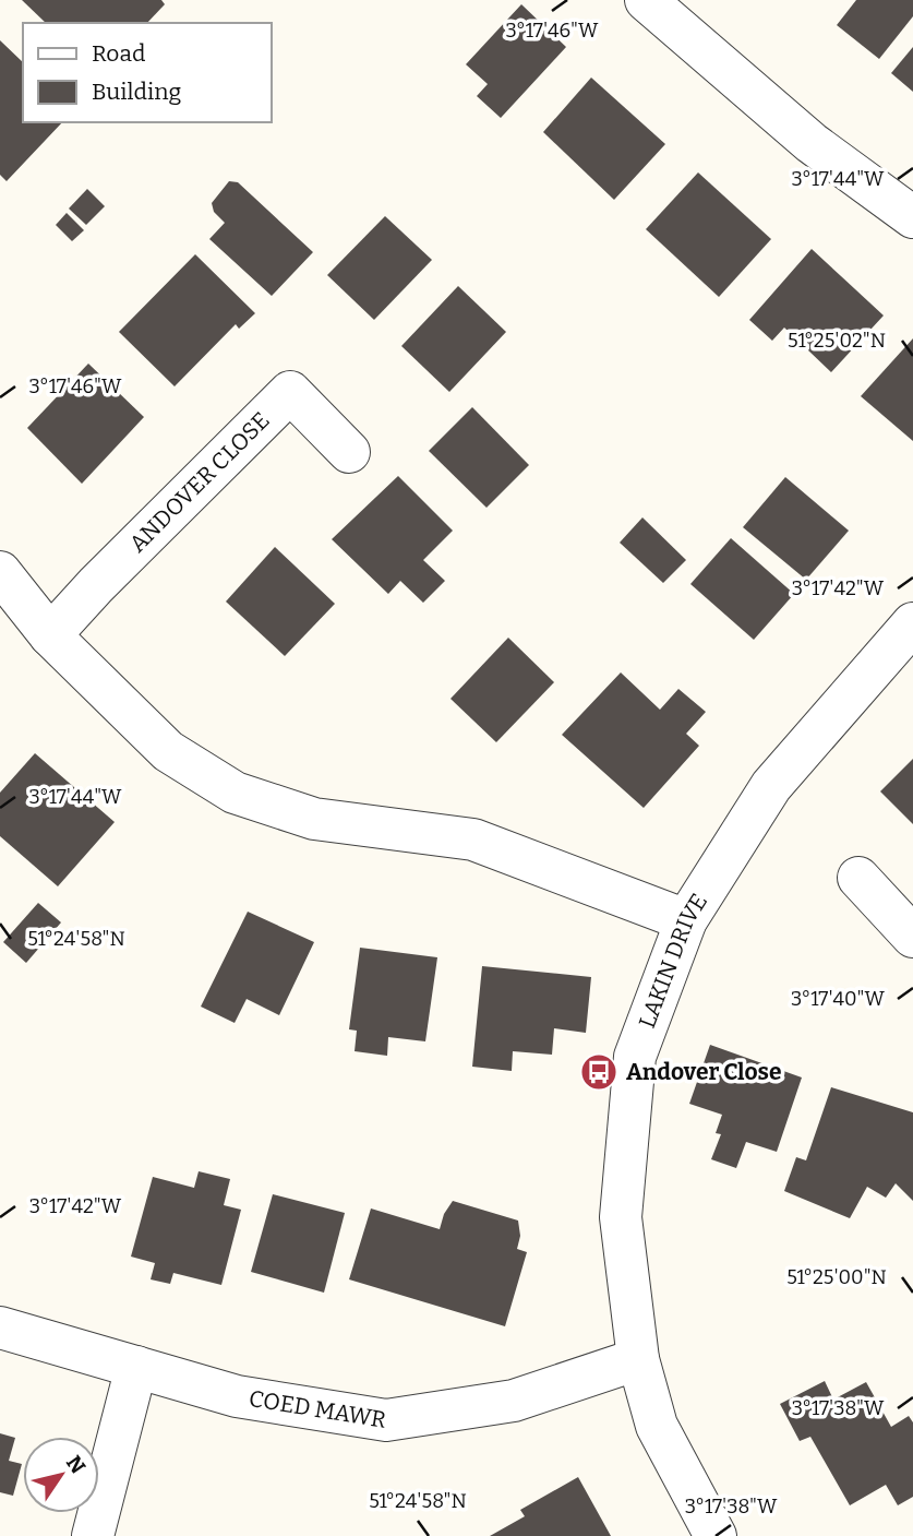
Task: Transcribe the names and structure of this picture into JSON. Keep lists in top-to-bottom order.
{
  "streets": {
    "street": ["ANDOVER CLOSE", "LAKIN DRIVE", "COED MAWR"]
  },
  "crossings": [
    ["LAKIN DRIVE", "COED MAWR"]
  ],
  "places": {
    "bus stop": ["Andover Close"]
  },
  "legend": ["Road", "Building"],
  "north": "top right",
  "coordinates": [
    "3°17'46\"W",
    "3°17'44\"W",
    "51°25'02\"N",
    "3°17'42\"W",
    "51°24'58\"N",
    "3°17'40\"W",
    "51°25'00\"N",
    "3°17'38\"W"
  ]
}
